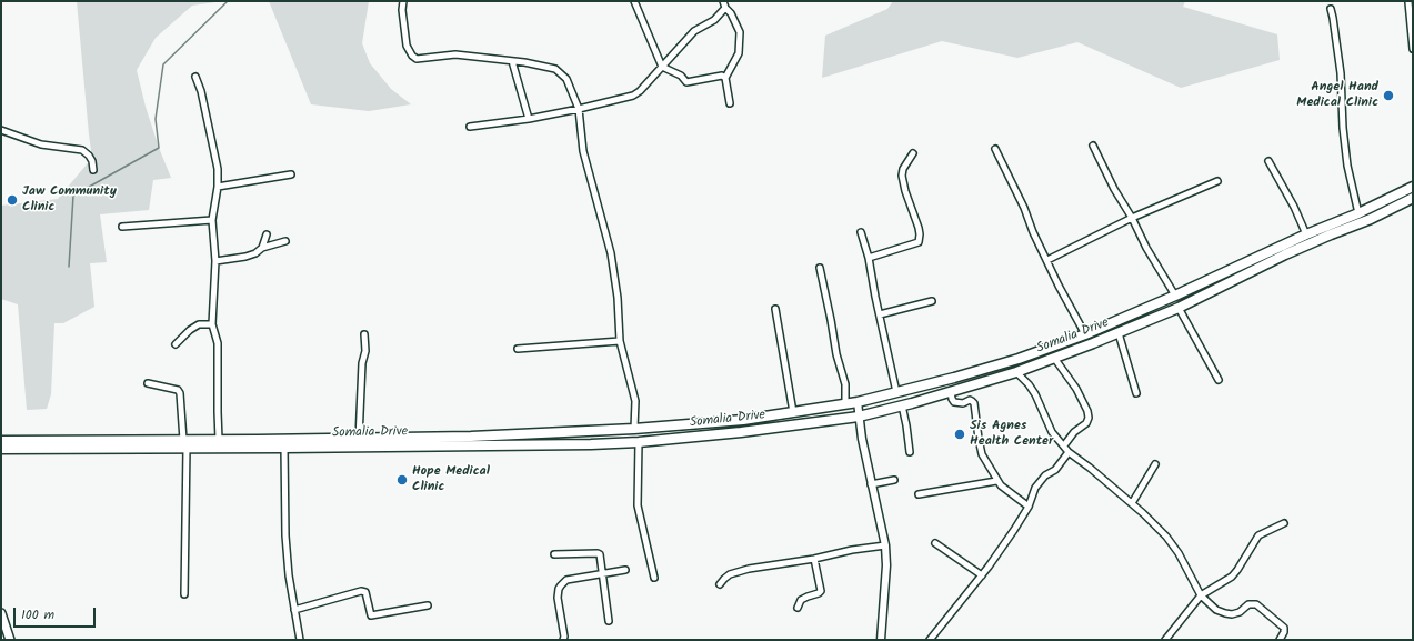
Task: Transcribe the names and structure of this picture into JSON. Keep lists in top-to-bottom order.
{
  "streets": {
    "main road": ["Somalia Drive"]
  },
  "places": [
    "Angel Hand Medical Clinic",
    "Jaw Community Clinic",
    "Sis Agnes Health Center",
    "Hope Medical Clinic"
  ],
  "scale_bar": "100 m"
}
